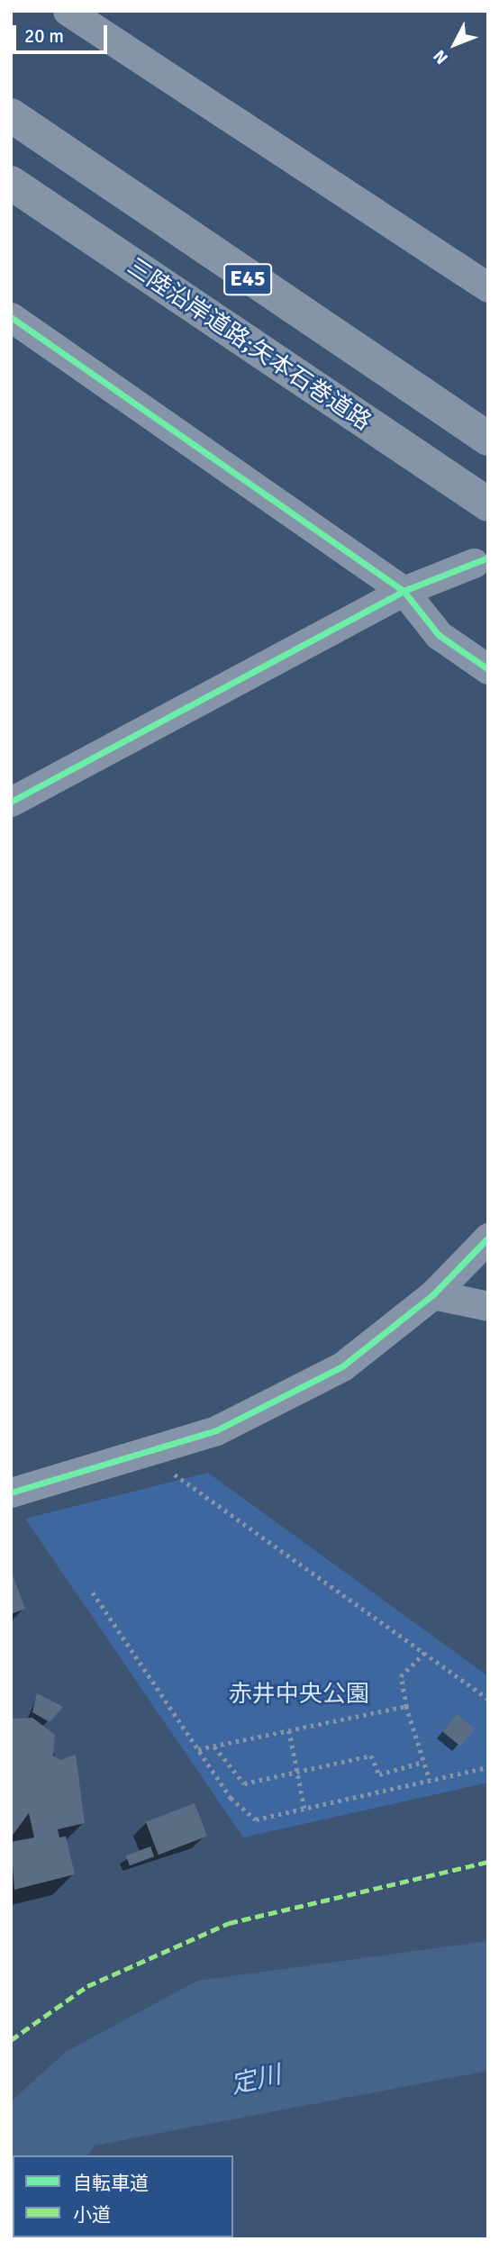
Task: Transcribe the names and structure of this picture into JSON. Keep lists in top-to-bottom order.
{
  "streets": {
    "highway": ["E45", "三陸沿岸道路;矢本石巻道路"]
  },
  "water": ["定川"],
  "parks": ["赤井中央公園"],
  "legend": ["自転車道", "小道"],
  "scale_bar": "20 m",
  "north": "bottom left"
}
